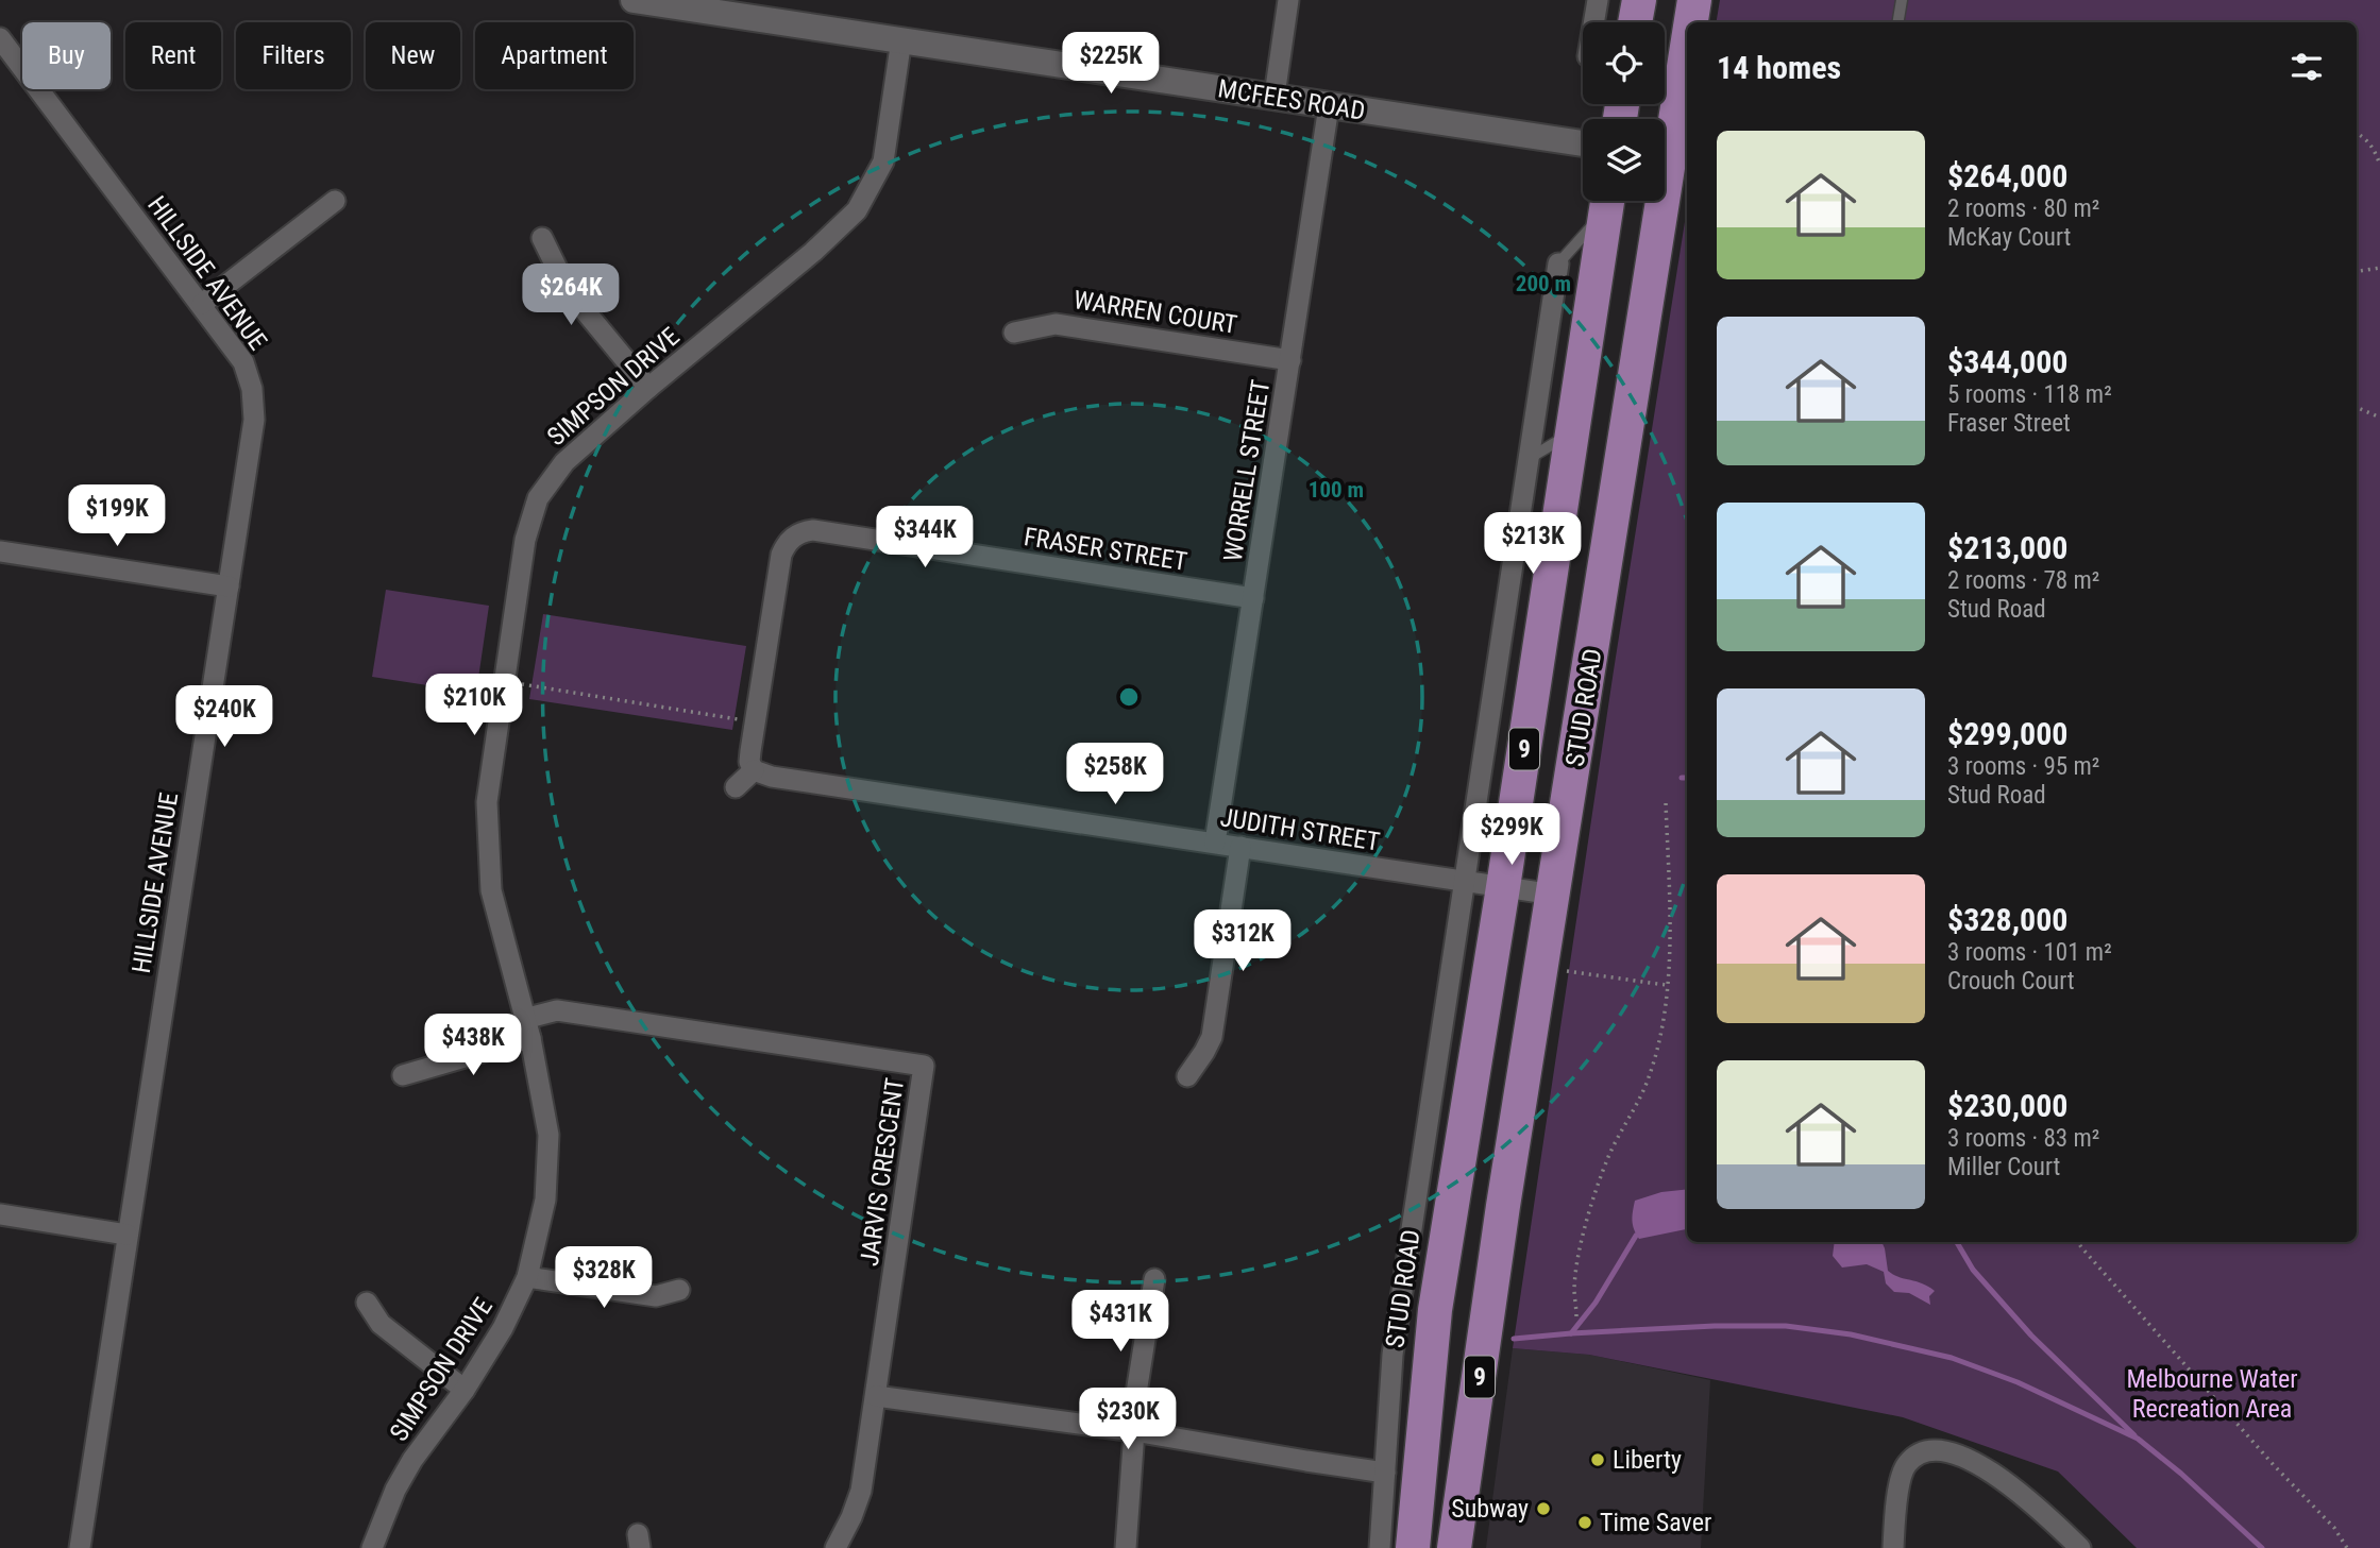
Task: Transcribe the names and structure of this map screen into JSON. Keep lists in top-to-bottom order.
{
  "streets": {
    "highway": ["STUD ROAD", "9"],
    "street": [
      "MCFEES ROAD",
      "HILLSIDE AVENUE",
      "WARREN COURT",
      "SIMPSON DRIVE",
      "WORRELL STREET",
      "FRASER STREET",
      "JUDITH STREET",
      "JARVIS CRESCENT"
    ]
  },
  "crossings": [
    ["MCFEES ROAD", "SIMPSON DRIVE"],
    ["MCFEES ROAD", "WORRELL STREET"],
    ["WARREN COURT", "WORRELL STREET"],
    ["SIMPSON DRIVE", "JARVIS CRESCENT"],
    ["WORRELL STREET", "FRASER STREET"],
    ["WORRELL STREET", "JUDITH STREET"],
    ["FRASER STREET", "JUDITH STREET"],
    ["STUD ROAD", "JUDITH STREET"]
  ],
  "parks": ["Melbourne Water Recreation Area"],
  "places": ["Liberty", "Subway", "Time Saver"],
  "page": {
    "chip": [
      "Buy",
      "Rent",
      "Filters",
      "New",
      "Apartment"
    ],
    "heading": "14 homes",
    "price": [
      "$225K",
      "$264K",
      "$199K",
      "$344K",
      "$213K",
      "$210K",
      "$240K",
      "$258K",
      "$299K",
      "$312K",
      "$438K",
      "$328K",
      "$431K",
      "$230K"
    ],
    "list": [
      {
        "name": "$264,000",
        "note": "2 rooms · 80 m² · McKay Court"
      },
      {
        "name": "$344,000",
        "note": "5 rooms · 118 m² · Fraser Street"
      },
      {
        "name": "$213,000",
        "note": "2 rooms · 78 m² · Stud Road"
      },
      {
        "name": "$299,000",
        "note": "3 rooms · 95 m² · Stud Road"
      },
      {
        "name": "$328,000",
        "note": "3 rooms · 101 m² · Crouch Court"
      },
      {
        "name": "$230,000",
        "note": "3 rooms · 83 m² · Miller Court"
      }
    ]
  },
  "rings": ["200 m", "100 m"]
}
